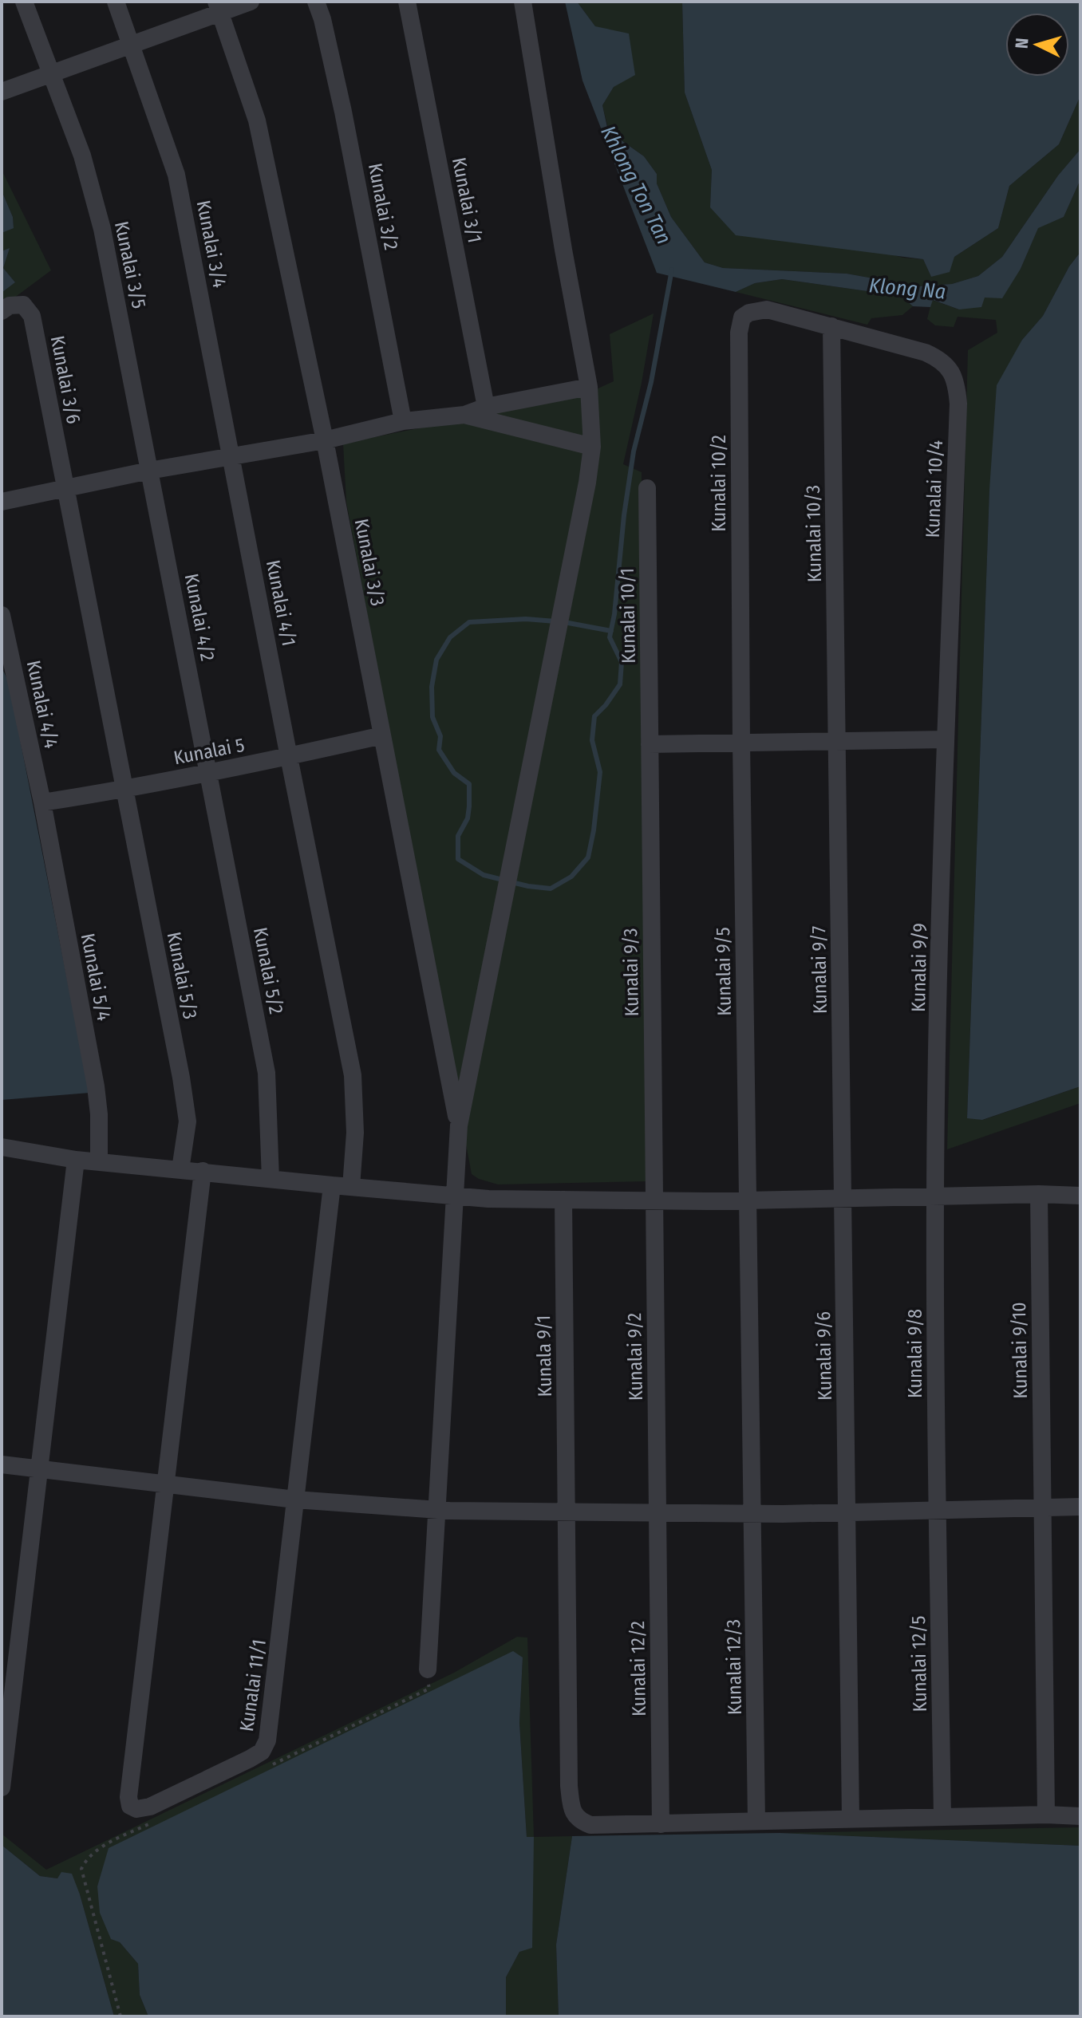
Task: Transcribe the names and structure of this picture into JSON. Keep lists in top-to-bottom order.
{
  "streets": {
    "street": [
      "Kunalai 3/1",
      "Kunalai 3/2",
      "Kunalai 3/4",
      "Kunalai 3/5",
      "Kunalai 3/6",
      "Kunalai 10/2",
      "Kunalai 10/4",
      "Kunalai 10/3",
      "Kunalai 3/3",
      "Kunalai 4/1",
      "Kunalai 10/1",
      "Kunalai 4/2",
      "Kunalai 4/4",
      "Kunalai 5",
      "Kunalai 9/9",
      "Kunalai 9/7",
      "Kunalai 5/2",
      "Kunalai 9/5",
      "Kunalai 9/3",
      "Kunalai 5/3",
      "Kunalai 5/4",
      "Kunalai 9/10",
      "Kunalai 9/8",
      "Kunala 9/1",
      "Kunalai 9/6",
      "Kunalai 9/2",
      "Kunalai 12/5",
      "Kunalai 12/3",
      "Kunalai 12/2",
      "Kunalai 11/1"
    ]
  },
  "crossings": [
    ["Kunalai 3/4", "Kunalai 4/1"],
    ["Kunalai 3/5", "Kunalai 4/2"],
    ["Kunalai 3/6", "Kunalai 5/3"],
    ["Kunalai 10/2", "Kunalai 10/4"],
    ["Kunalai 10/2", "Kunalai 10/3"],
    ["Kunalai 10/2", "Kunalai 9/5"],
    ["Kunalai 10/4", "Kunalai 10/3"],
    ["Kunalai 10/4", "Kunalai 9/9"],
    ["Kunalai 10/3", "Kunalai 9/7"],
    ["Kunalai 3/3", "Kunalai 5"],
    ["Kunalai 4/1", "Kunalai 5"],
    ["Kunalai 10/1", "Kunalai 9/3"],
    ["Kunalai 4/2", "Kunalai 5"],
    ["Kunalai 4/2", "Kunalai 5/2"],
    ["Kunalai 4/4", "Kunalai 5"],
    ["Kunalai 4/4", "Kunalai 5/4"],
    ["Kunalai 5", "Kunalai 5/2"],
    ["Kunalai 5", "Kunalai 5/3"],
    ["Kunalai 5", "Kunalai 5/4"],
    ["Kunalai 9/9", "Kunalai 9/8"],
    ["Kunalai 9/7", "Kunalai 9/6"],
    ["Kunalai 9/5", "Kunalai 12/3"],
    ["Kunalai 9/3", "Kunalai 9/2"],
    ["Kunalai 9/8", "Kunalai 12/5"],
    ["Kunala 9/1", "Kunalai 12/2"],
    ["Kunalai 9/2", "Kunalai 12/2"]
  ],
  "water": ["Khlong Ton Tan", "Klong Na"],
  "north": "left"
}
